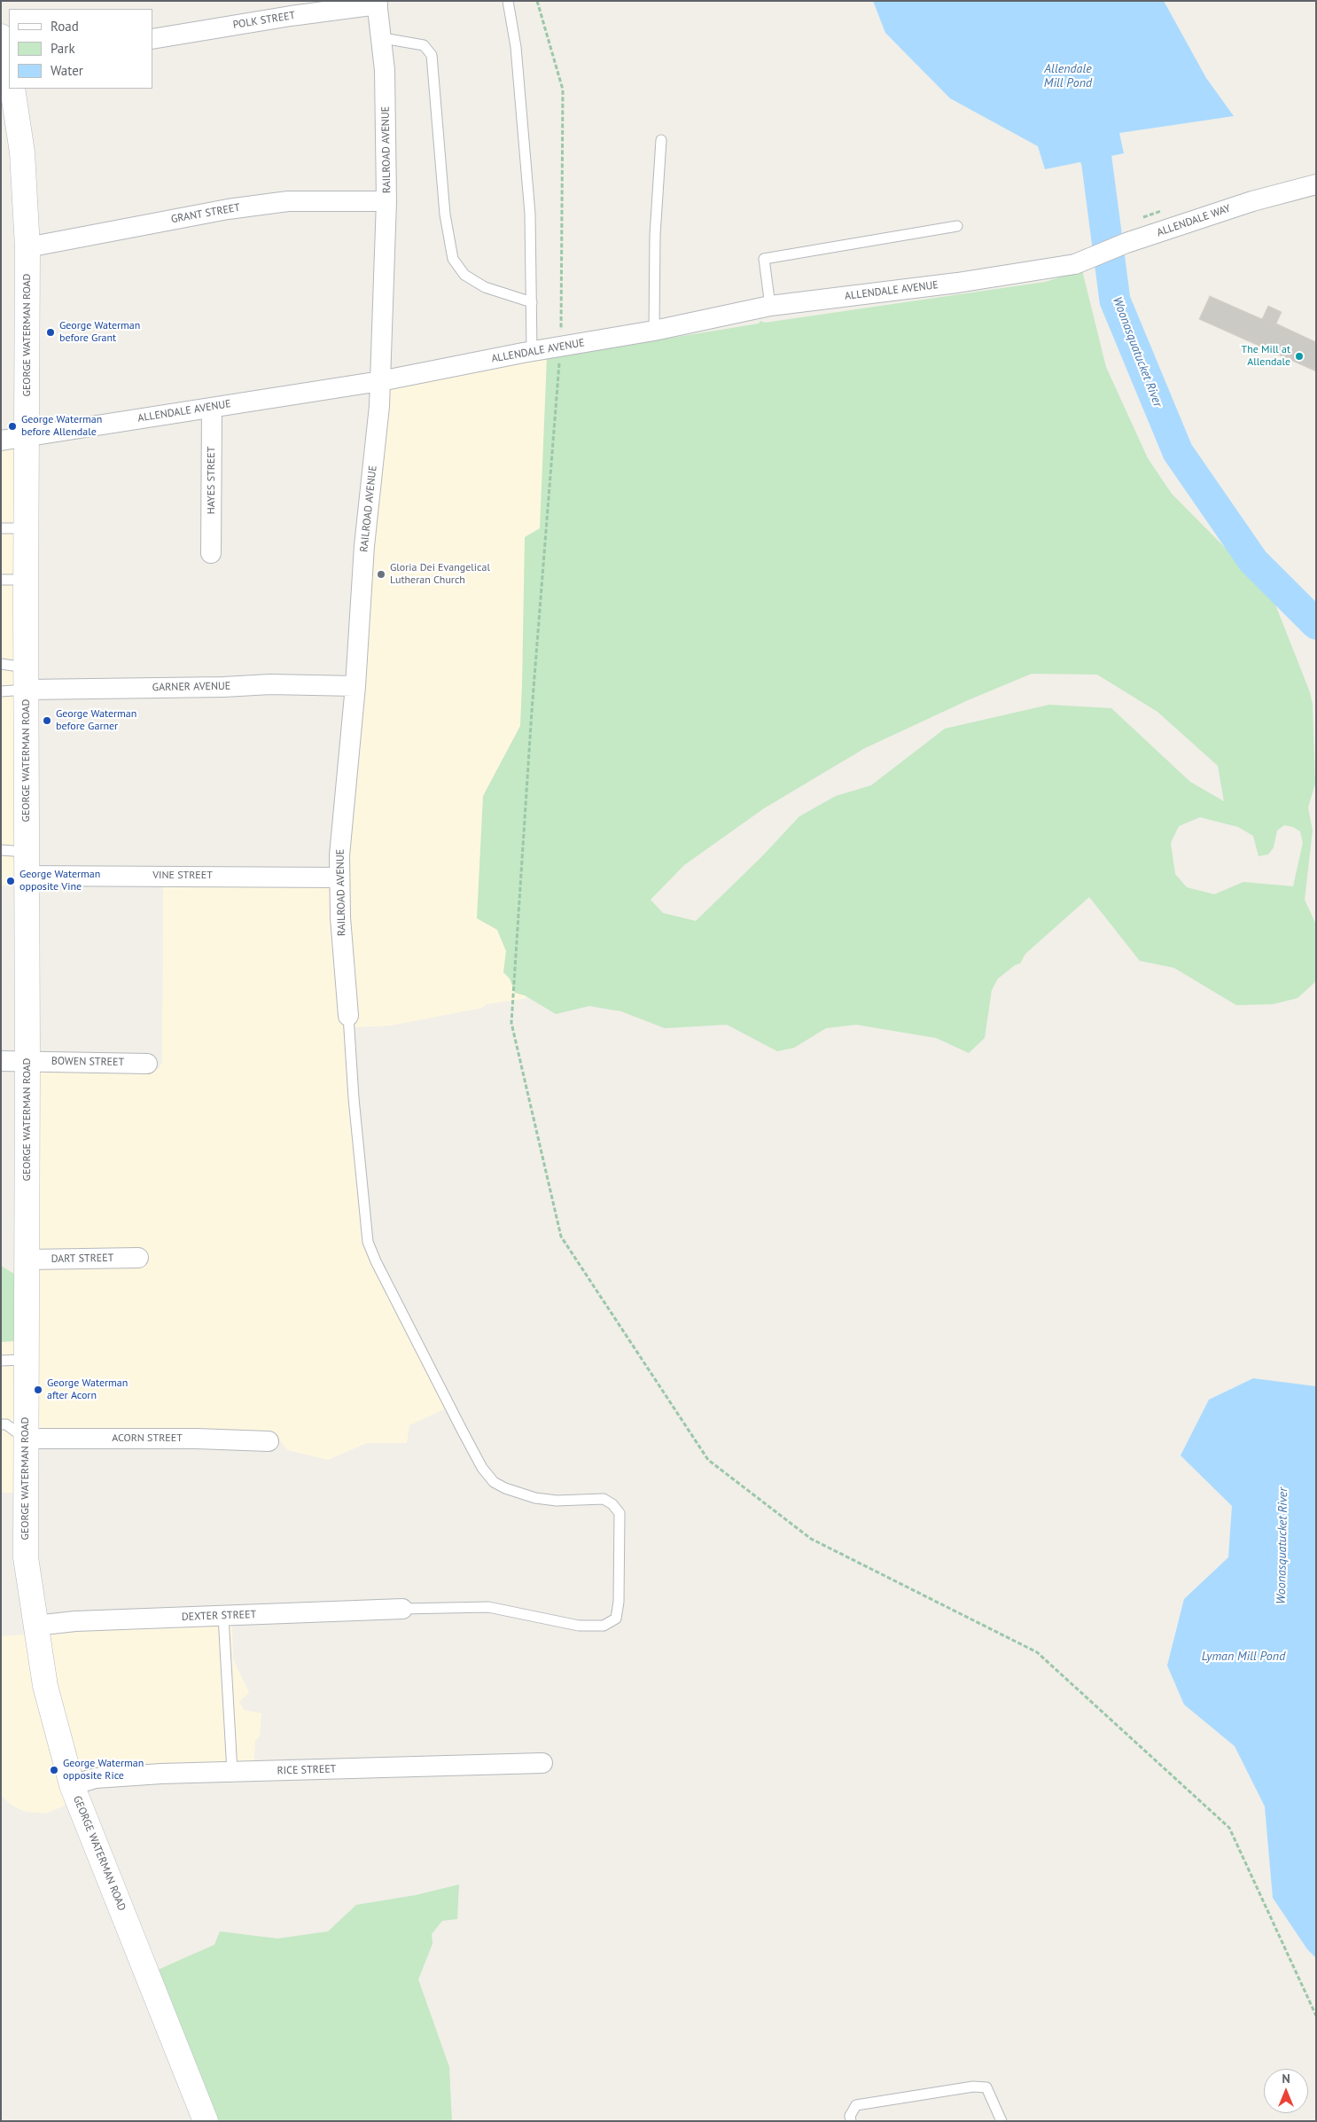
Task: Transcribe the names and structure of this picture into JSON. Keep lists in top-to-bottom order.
{
  "streets": {
    "main road": ["GEORGE WATERMAN ROAD"],
    "street": [
      "POLK STREET",
      "RAILROAD AVENUE",
      "GRANT STREET",
      "ALLENDALE WAY",
      "ALLENDALE AVENUE",
      "HAYES STREET",
      "GARNER AVENUE",
      "VINE STREET",
      "BOWEN STREET",
      "DART STREET",
      "ACORN STREET",
      "DEXTER STREET",
      "RICE STREET"
    ]
  },
  "crossings": [
    ["POLK STREET", "RAILROAD AVENUE"],
    ["RAILROAD AVENUE", "GRANT STREET"],
    ["RAILROAD AVENUE", "ALLENDALE AVENUE"],
    ["RAILROAD AVENUE", "GARNER AVENUE"],
    ["RAILROAD AVENUE", "VINE STREET"],
    ["GRANT STREET", "GEORGE WATERMAN ROAD"],
    ["ALLENDALE WAY", "ALLENDALE AVENUE"],
    ["ALLENDALE AVENUE", "GEORGE WATERMAN ROAD"],
    ["ALLENDALE AVENUE", "HAYES STREET"],
    ["GEORGE WATERMAN ROAD", "GARNER AVENUE"],
    ["GEORGE WATERMAN ROAD", "VINE STREET"],
    ["GEORGE WATERMAN ROAD", "BOWEN STREET"],
    ["GEORGE WATERMAN ROAD", "DART STREET"],
    ["GEORGE WATERMAN ROAD", "ACORN STREET"],
    ["GEORGE WATERMAN ROAD", "DEXTER STREET"],
    ["GEORGE WATERMAN ROAD", "RICE STREET"]
  ],
  "water": ["Allendale Mill Pond", "Woonasquatucket River", "Lyman Mill Pond"],
  "places": [
    "George Waterman before Grant",
    "The Mill at Allendale",
    "George Waterman before Allendale",
    "Gloria Dei Evangelical Lutheran Church",
    "George Waterman before Garner",
    "George Waterman opposite Vine",
    "George Waterman after Acorn",
    "George Waterman opposite Rice"
  ],
  "legend": ["Road", "Park", "Water"],
  "north": "top"
}
